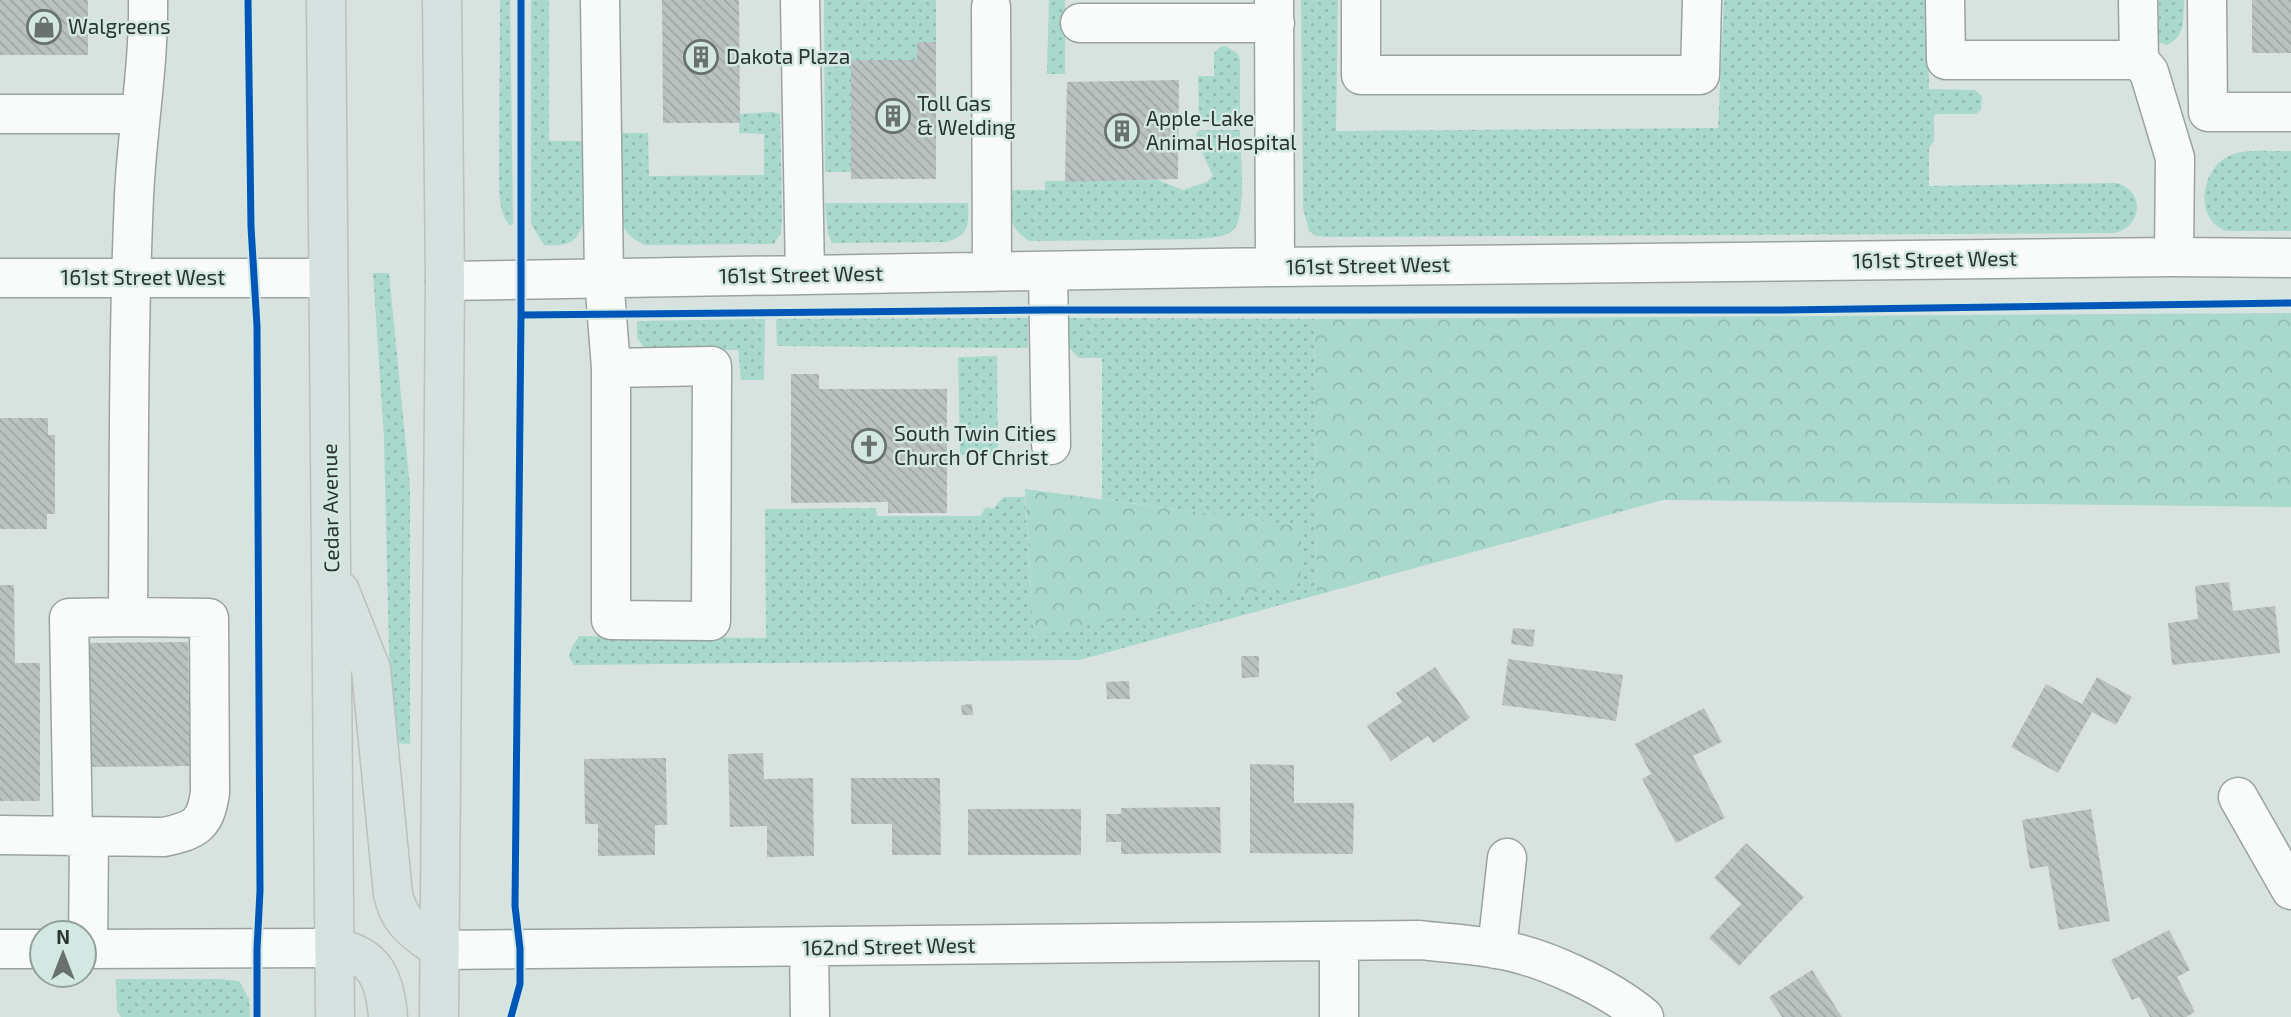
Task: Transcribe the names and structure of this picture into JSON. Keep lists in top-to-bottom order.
{
  "streets": {
    "main road": ["Cedar Avenue"],
    "street": ["161st Street West", "162nd Street West"]
  },
  "crossings": [
    ["161st Street West", "Cedar Avenue"]
  ],
  "places": {
    "shop": ["Walgreens"],
    "building": ["Dakota Plaza", "Toll Gas & Welding", "Apple-Lake Animal Hospital"],
    "church": ["South Twin Cities Church Of Christ"]
  },
  "north": "top"
}
